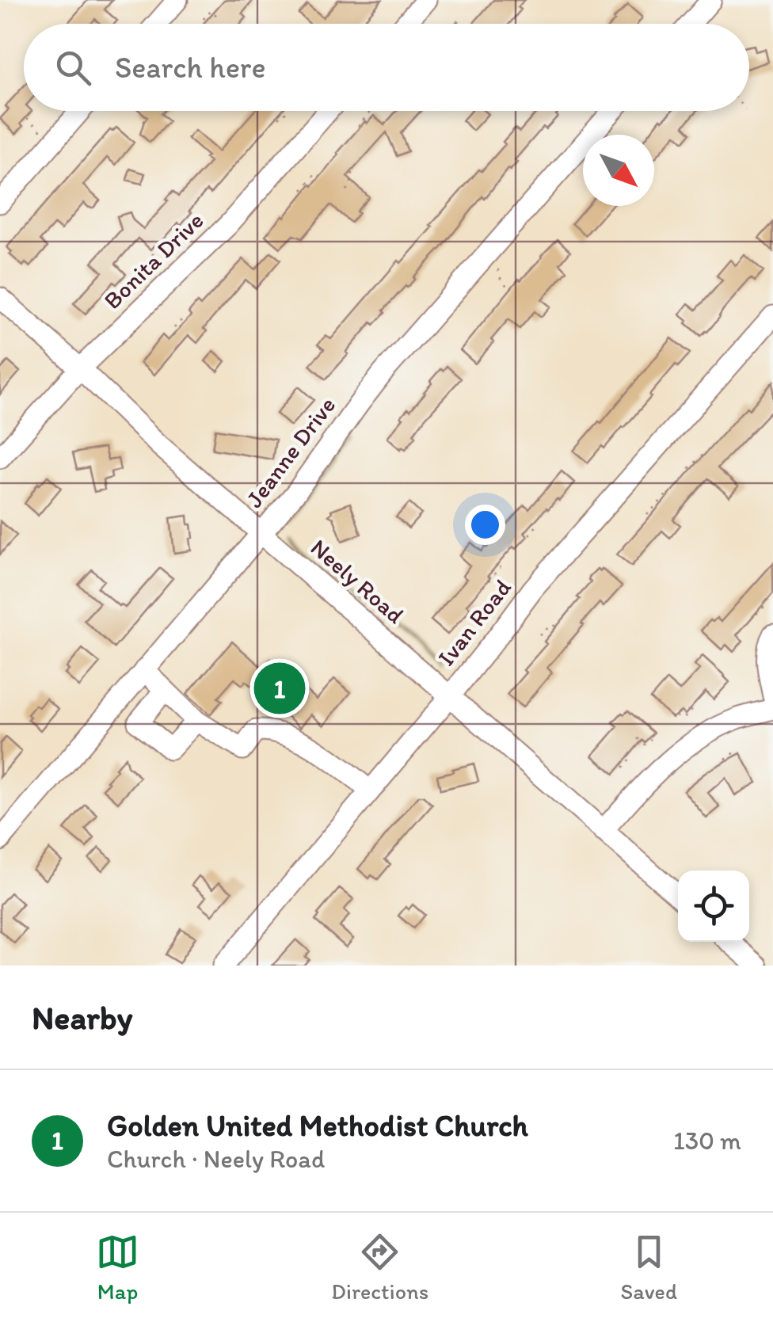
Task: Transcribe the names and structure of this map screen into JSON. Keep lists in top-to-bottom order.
{
  "streets": {
    "street": [
      "Bonita Drive",
      "Jeanne Drive",
      "Neely Road",
      "Ivan Road"
    ]
  },
  "crossings": [
    ["Bonita Drive", "Neely Road"],
    ["Jeanne Drive", "Neely Road"],
    ["Neely Road", "Ivan Road"]
  ],
  "north": "bottom right",
  "page": {
    "search": "Search here",
    "pins": "1",
    "heading": "Nearby",
    "list": [
      {
        "mark": "1",
        "name": "Golden United Methodist Church",
        "note": "Church · Neely Road",
        "value": "130 m"
      }
    ],
    "nav": ["Map", "Directions", "Saved"]
  }
}
